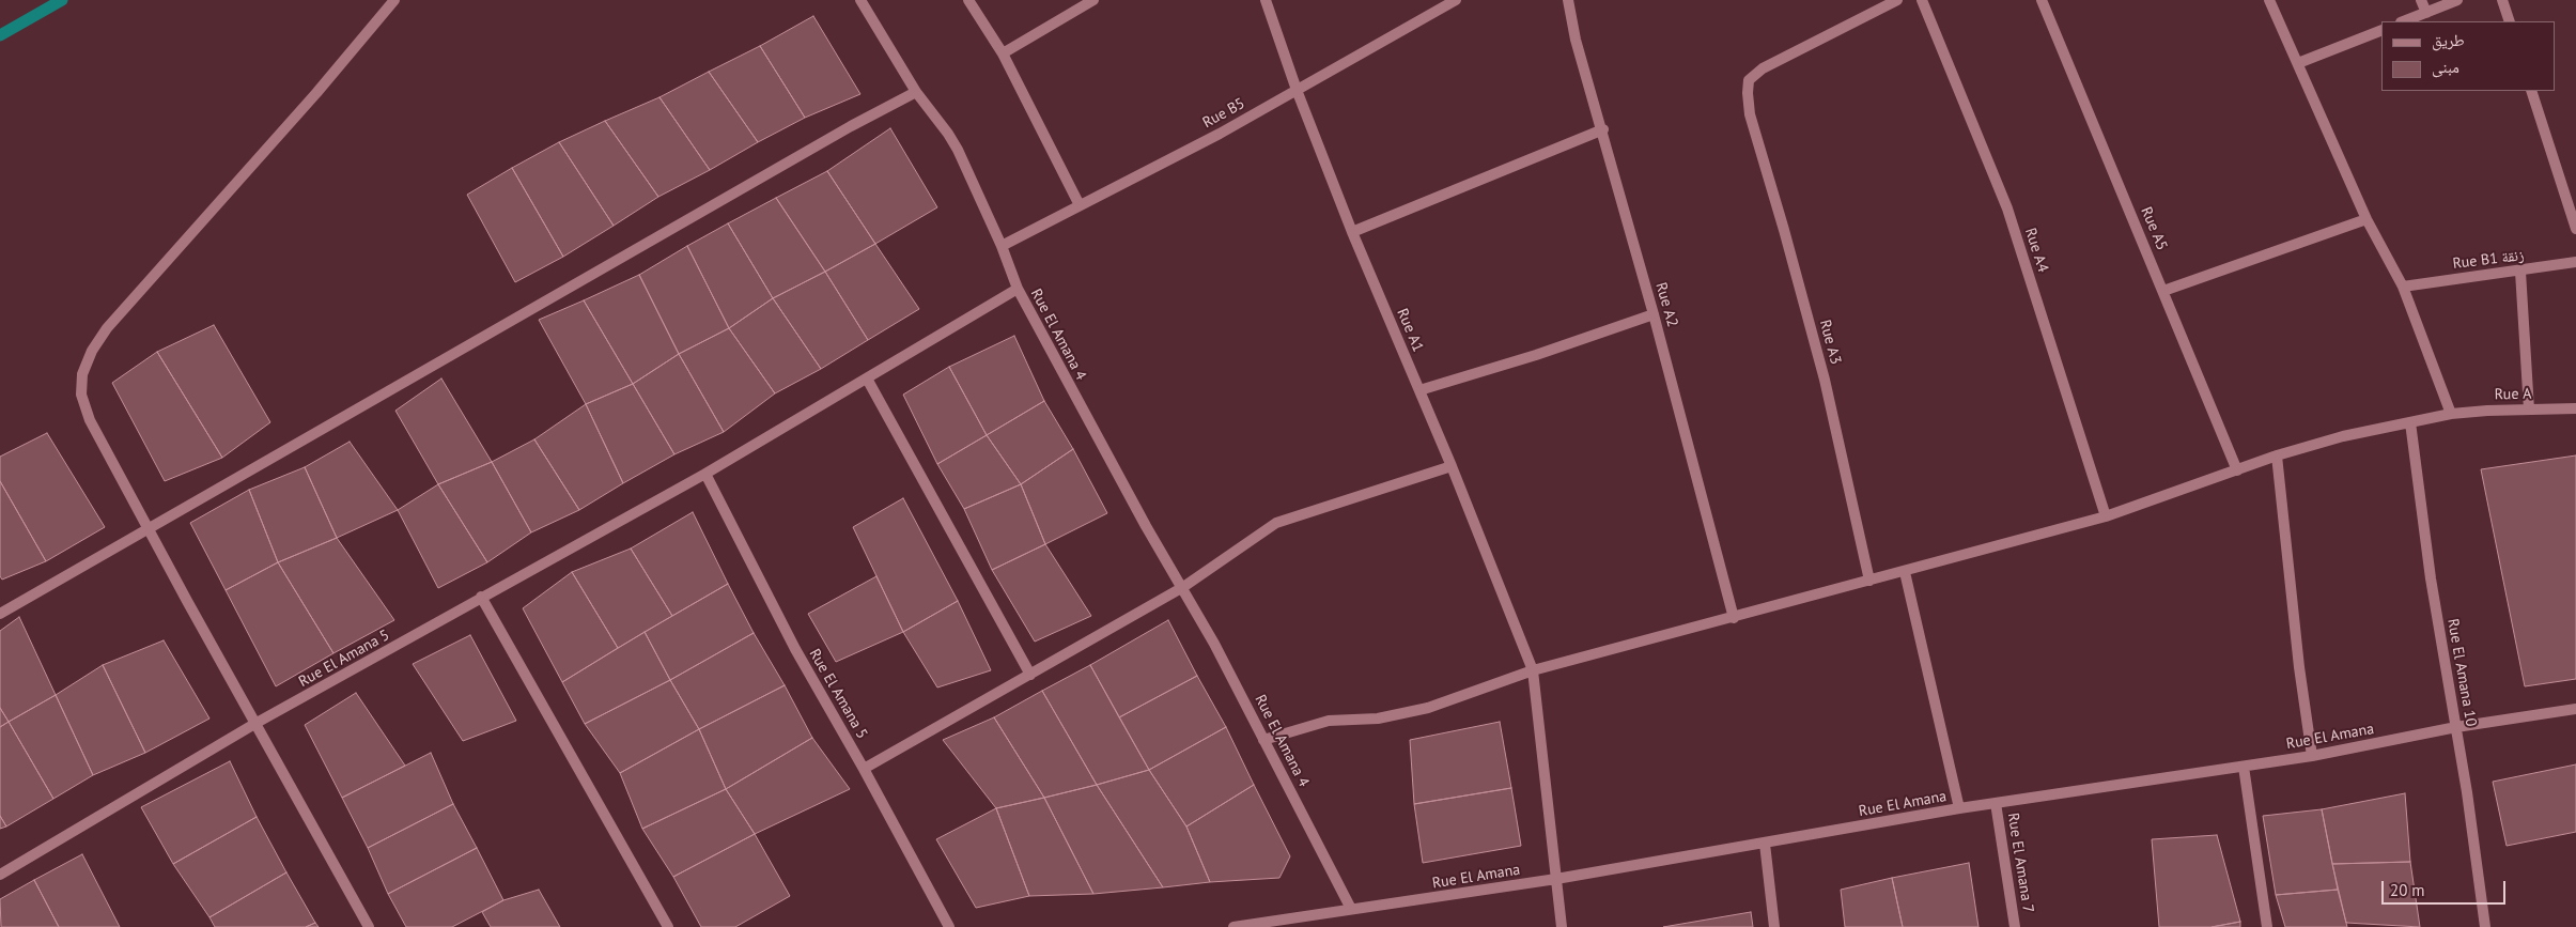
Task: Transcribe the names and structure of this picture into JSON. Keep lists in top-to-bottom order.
{
  "streets": {
    "street": [
      "Rue B5",
      "Rue A5",
      "Rue A4",
      "Rue B1 زنقة",
      "Rue A2",
      "Rue A1",
      "Rue El Amana 4",
      "Rue A3",
      "Rue A",
      "Rue El Amana 5",
      "Rue El Amana 10",
      "Rue El Amana",
      "Rue El Amana 7"
    ]
  },
  "crossings": [
    ["Rue B5", "Rue A1"],
    ["Rue B5", "Rue El Amana 4"],
    ["Rue A5", "Rue A"],
    ["Rue A4", "Rue A"],
    ["Rue A2", "Rue A"],
    ["Rue A1", "Rue A"],
    ["Rue A1", "Rue El Amana"],
    ["Rue El Amana 4", "Rue A"],
    ["Rue El Amana 4", "Rue El Amana 5"],
    ["Rue El Amana 4", "Rue El Amana"],
    ["Rue A3", "Rue A"],
    ["Rue A", "Rue El Amana 10"],
    ["Rue El Amana 10", "Rue El Amana"],
    ["Rue El Amana", "Rue El Amana 7"]
  ],
  "legend": ["طريق", "مبنى"],
  "scale_bar": "20 m"
}
